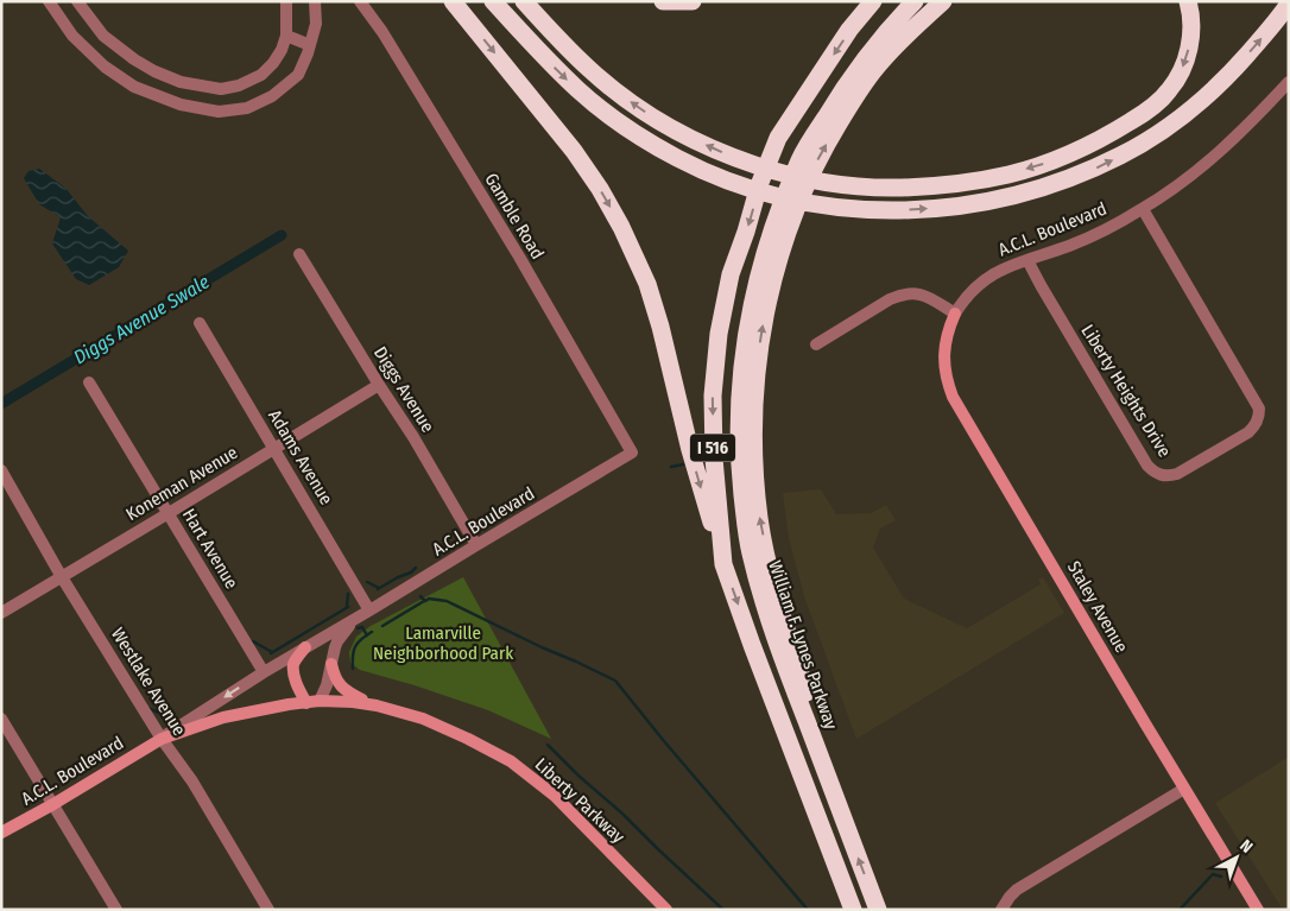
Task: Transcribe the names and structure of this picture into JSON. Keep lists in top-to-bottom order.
{
  "streets": {
    "highway": ["I 516", "William F. Lynes Parkway"],
    "street": [
      "Gamble Road",
      "A.C.L. Boulevard",
      "Diggs Avenue",
      "Liberty Heights Drive",
      "Adams Avenue",
      "Koneman Avenue",
      "Hart Avenue",
      "Staley Avenue",
      "Westlake Avenue",
      "Liberty Parkway"
    ]
  },
  "crossings": [
    ["Gamble Road", "A.C.L. Boulevard"],
    ["A.C.L. Boulevard", "Diggs Avenue"],
    ["A.C.L. Boulevard", "Liberty Heights Drive"],
    ["A.C.L. Boulevard", "Adams Avenue"],
    ["A.C.L. Boulevard", "Hart Avenue"],
    ["A.C.L. Boulevard", "Staley Avenue"],
    ["A.C.L. Boulevard", "Westlake Avenue"],
    ["A.C.L. Boulevard", "Liberty Parkway"],
    ["Diggs Avenue", "Koneman Avenue"],
    ["Adams Avenue", "Koneman Avenue"],
    ["Koneman Avenue", "Hart Avenue"],
    ["Koneman Avenue", "Westlake Avenue"]
  ],
  "water": ["Diggs Avenue Swale"],
  "parks": ["Lamarville Neighborhood Park"],
  "north": "top right"
}
